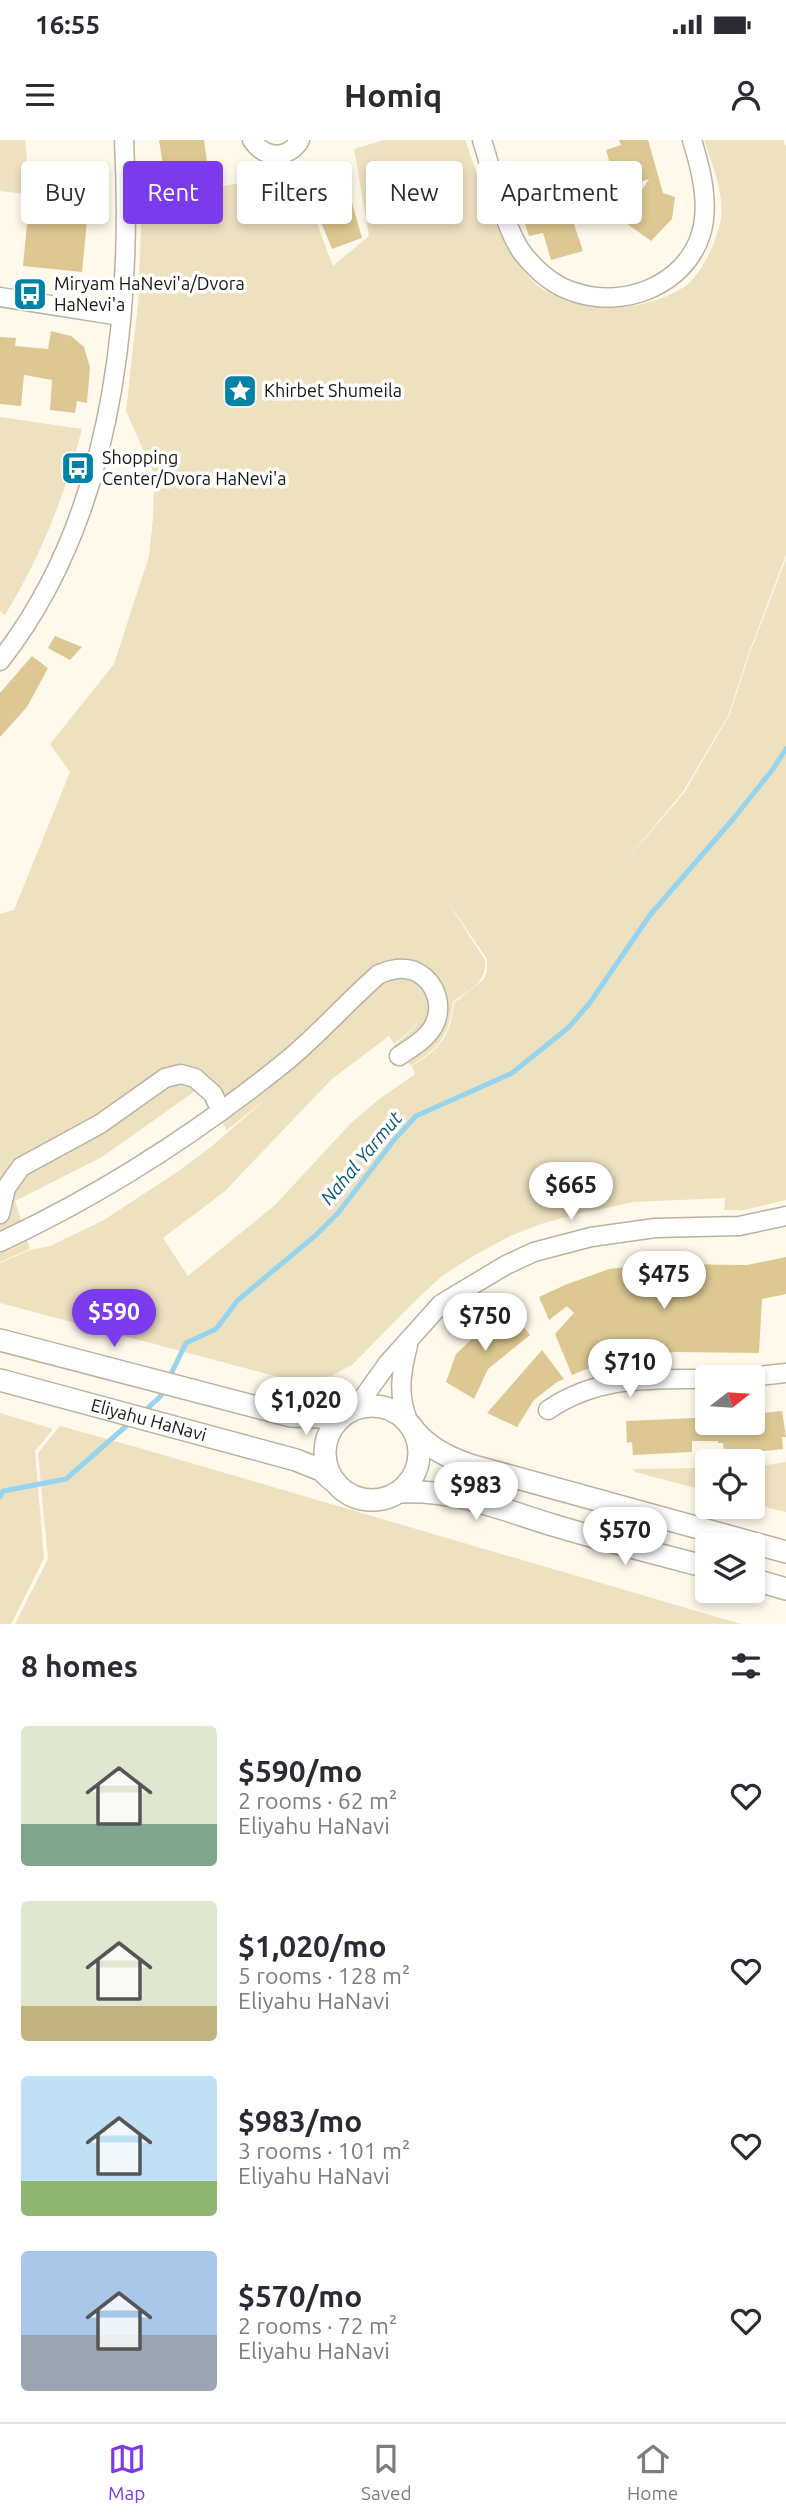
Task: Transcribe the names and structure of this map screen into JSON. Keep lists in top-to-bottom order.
{
  "streets": {
    "main road": ["Eliyahu HaNavi"]
  },
  "water": ["Nahal Yarmut"],
  "places": {
    "bus stop": ["Miryam HaNevi'a/Dvora HaNevi'a", "Shopping Center/Dvora HaNevi'a"],
    "place": ["Khirbet Shumeila"]
  },
  "north": "right",
  "page": {
    "status": "16:55",
    "header": "Homiq",
    "chip": [
      "Buy",
      "Rent",
      "Filters",
      "New",
      "Apartment"
    ],
    "price": [
      "$665",
      "$475",
      "$590",
      "$750",
      "$710",
      "$1,020",
      "$983",
      "$570"
    ],
    "heading": "8 homes",
    "list": [
      {
        "name": "$590/mo",
        "note": "2 rooms · 62 m² · Eliyahu HaNavi"
      },
      {
        "name": "$1,020/mo",
        "note": "5 rooms · 128 m² · Eliyahu HaNavi"
      },
      {
        "name": "$983/mo",
        "note": "3 rooms · 101 m² · Eliyahu HaNavi"
      },
      {
        "name": "$570/mo",
        "note": "2 rooms · 72 m² · Eliyahu HaNavi"
      }
    ],
    "tabs": ["Map", "Saved", "Home"]
  }
}
